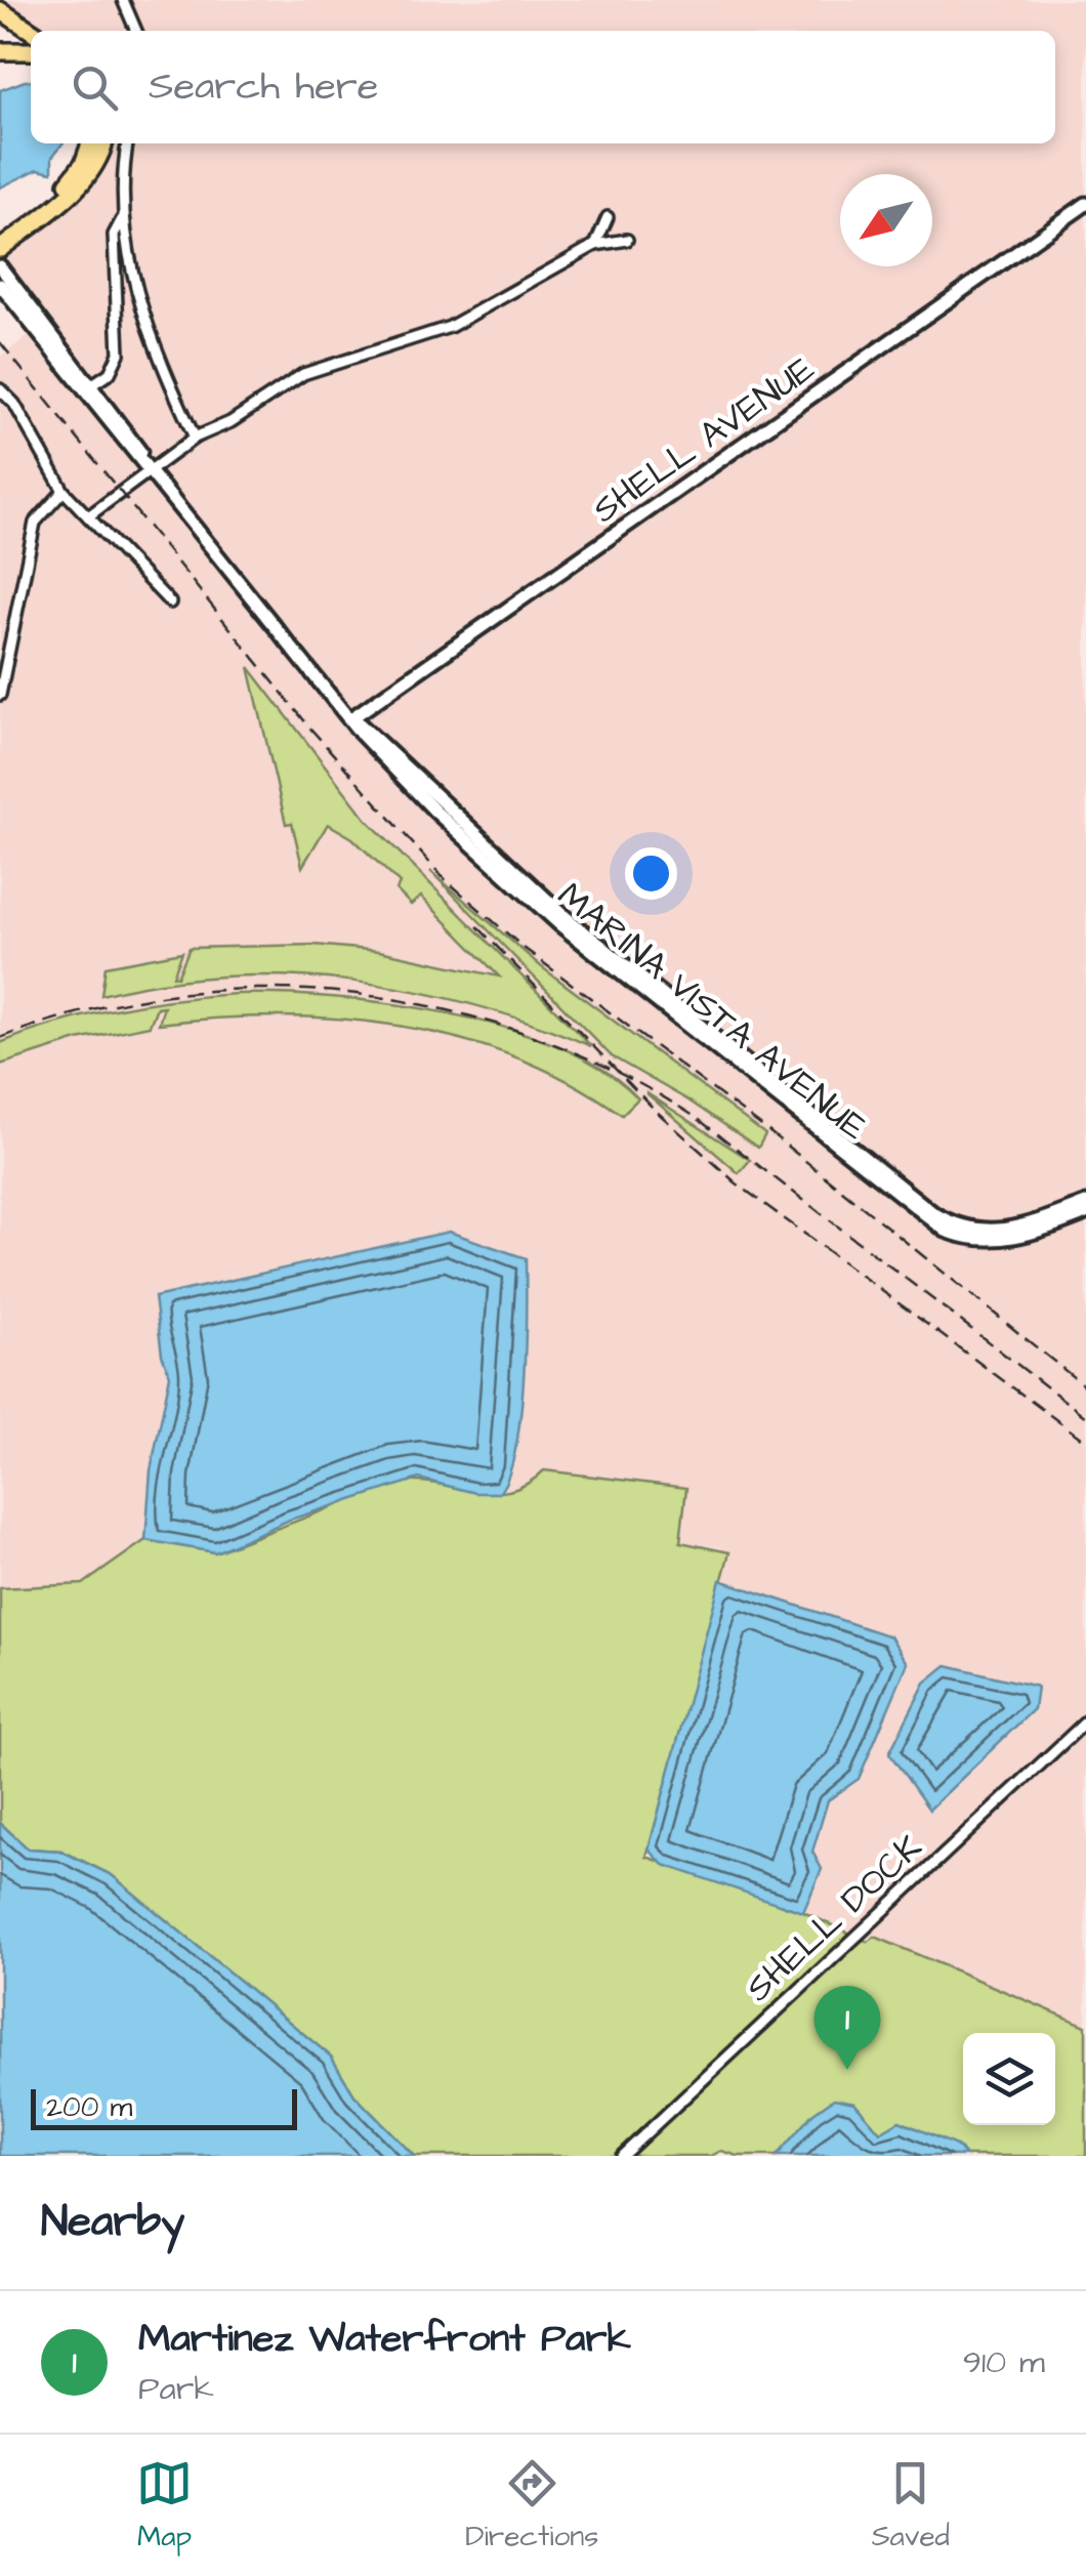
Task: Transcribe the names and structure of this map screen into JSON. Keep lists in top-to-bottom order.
{
  "streets": {
    "main road": ["SHELL AVENUE", "MARINA VISTA AVENUE"],
    "street": ["SHELL DOCK"]
  },
  "crossings": [
    ["SHELL AVENUE", "MARINA VISTA AVENUE"]
  ],
  "scale_bar": "200 m",
  "north": "bottom left",
  "page": {
    "search": "Search here",
    "pins": "1",
    "scale": "200 m",
    "heading": "Nearby",
    "list": [
      {
        "mark": "1",
        "name": "Martinez Waterfront Park",
        "note": "Park",
        "value": "910 m"
      }
    ],
    "nav": ["Map", "Directions", "Saved"]
  }
}
